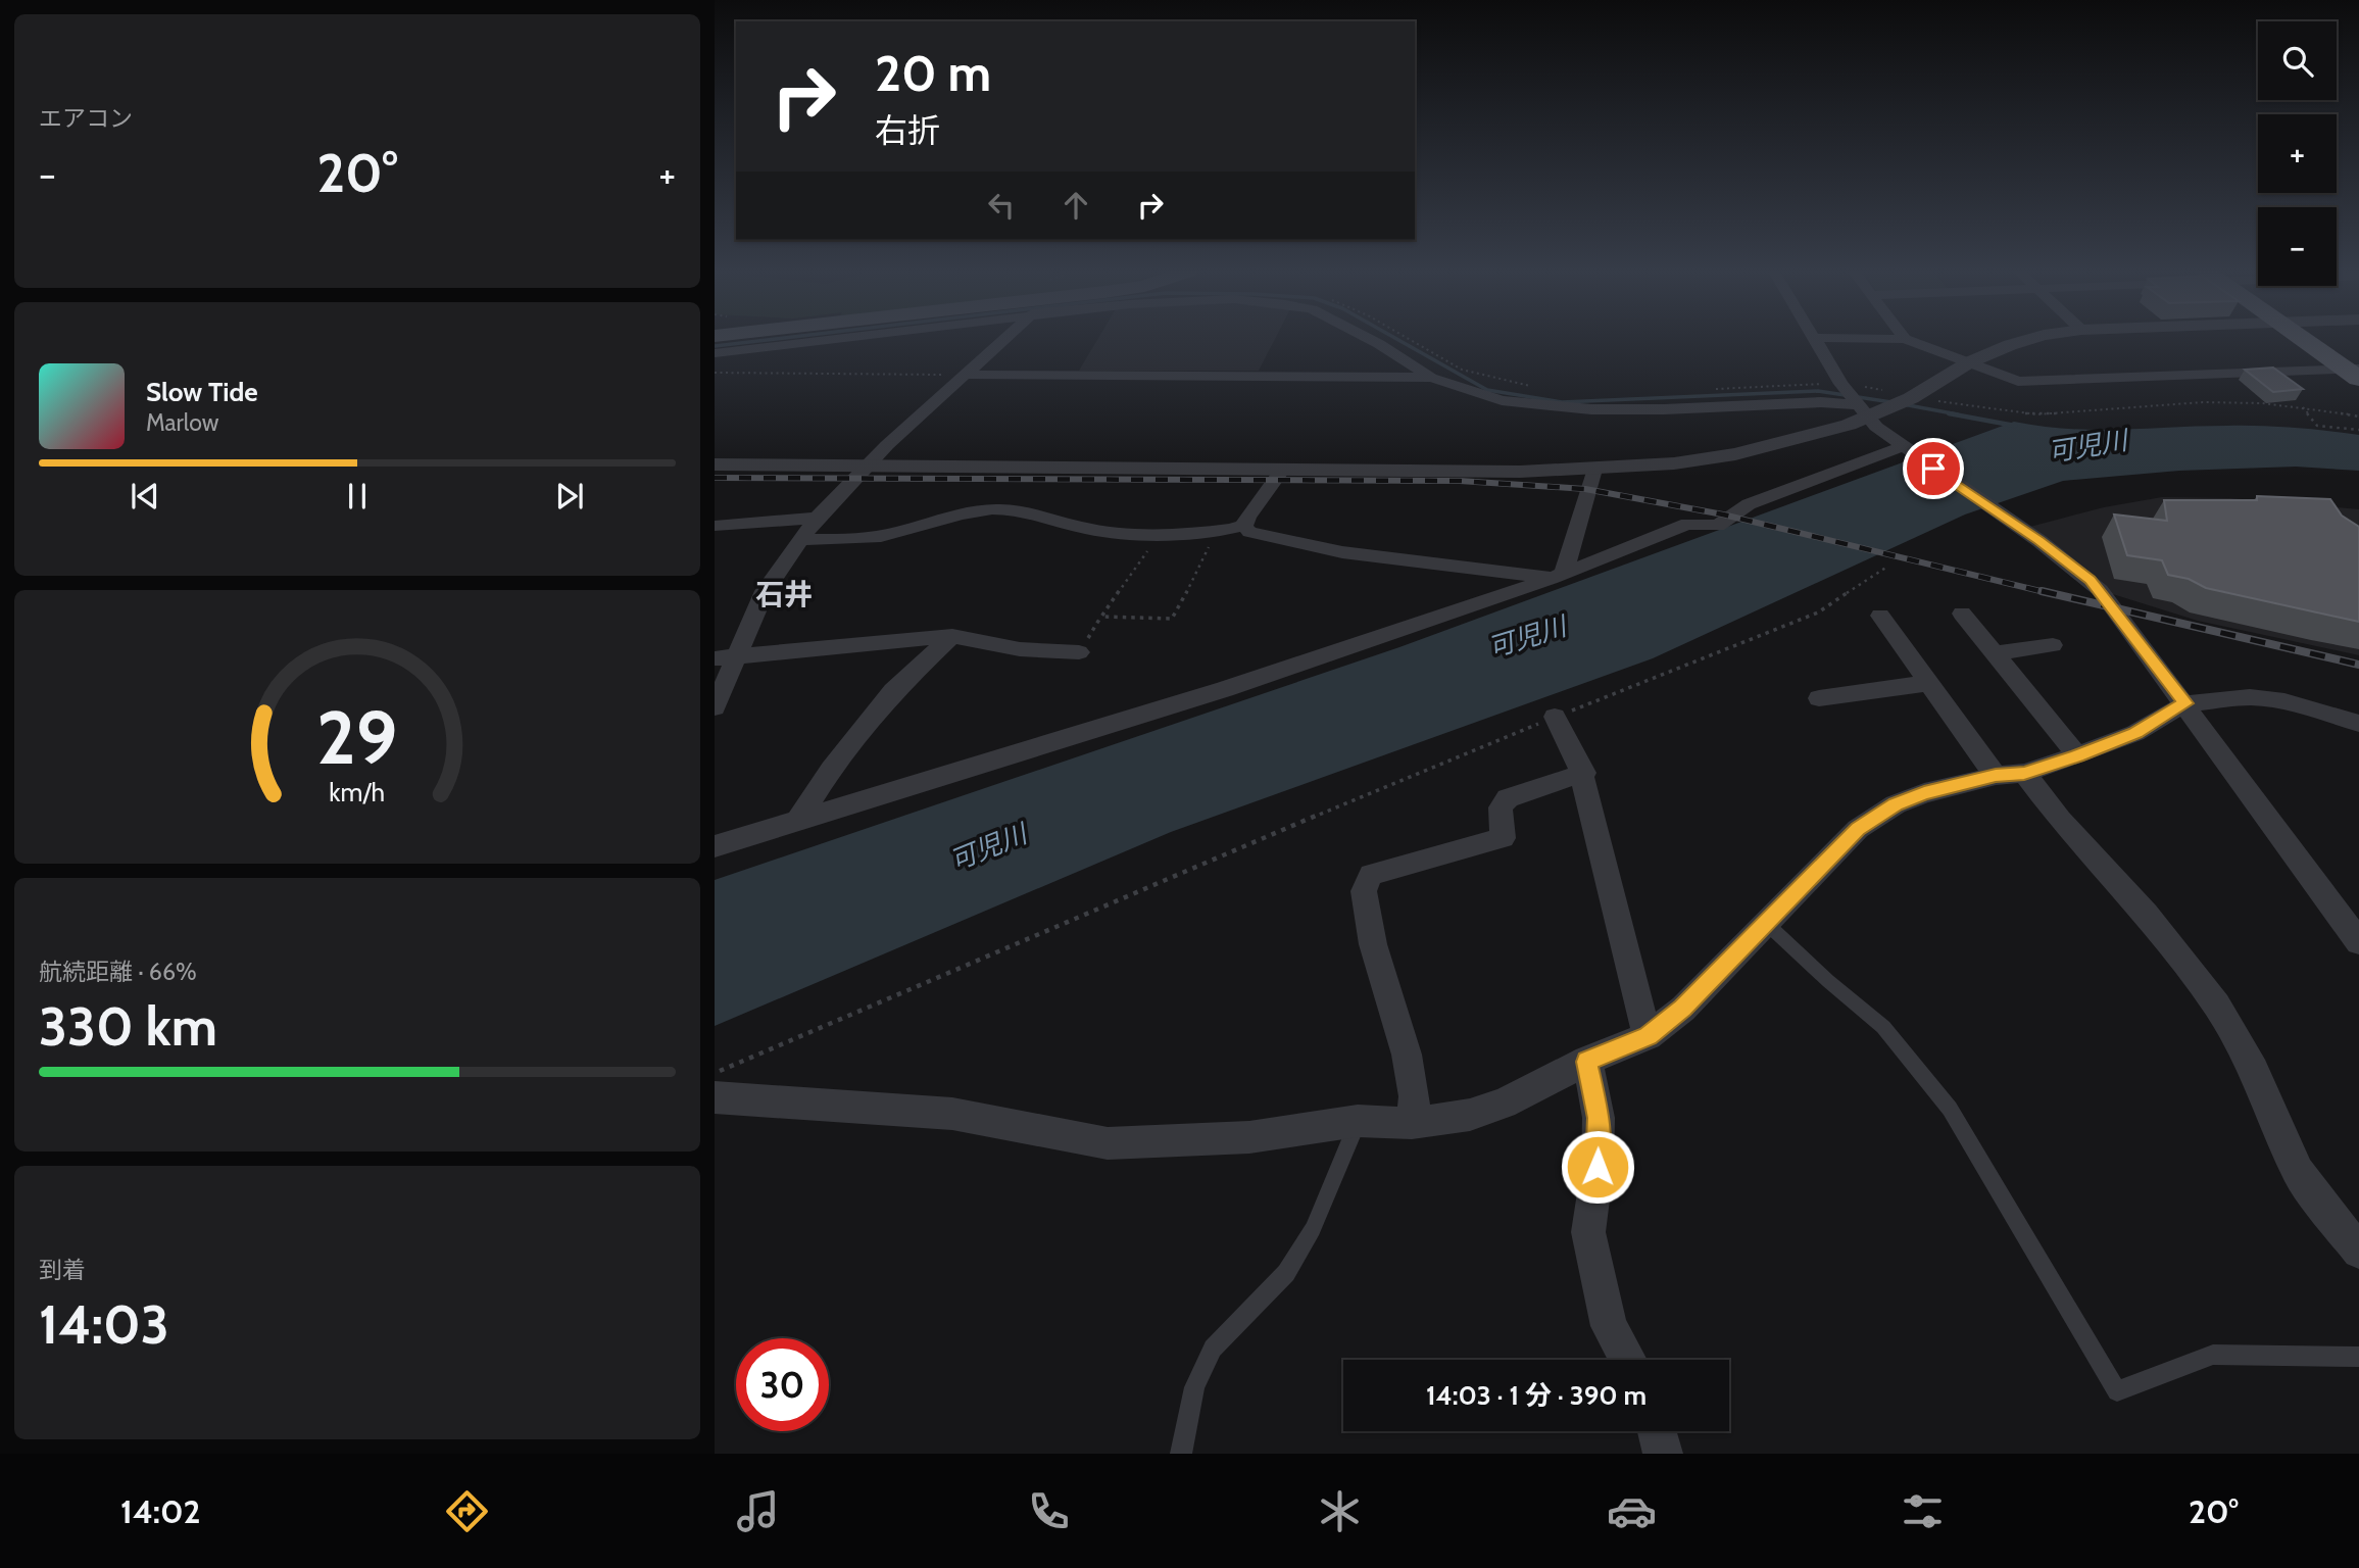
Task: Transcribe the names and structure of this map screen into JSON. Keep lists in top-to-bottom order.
{
  "districts": ["石井"],
  "water": ["可児川"],
  "page": {
    "tile": [
      "エアコン",
      ["航続距離 · 66%", "330 km"],
      ["到着", "14:03"]
    ],
    "map_buttons": ["+", "−"],
    "turn": ["20 m", "右折"],
    "heat": ["−", "20°", "+"],
    "song": ["Slow Tide", "Marlow"],
    "limit": "30",
    "trip": "14:03 · 1 分 · 390 m",
    "tabs": ["14:02", "20°"],
    "gauge": ["29", "km/h"]
  }
}
